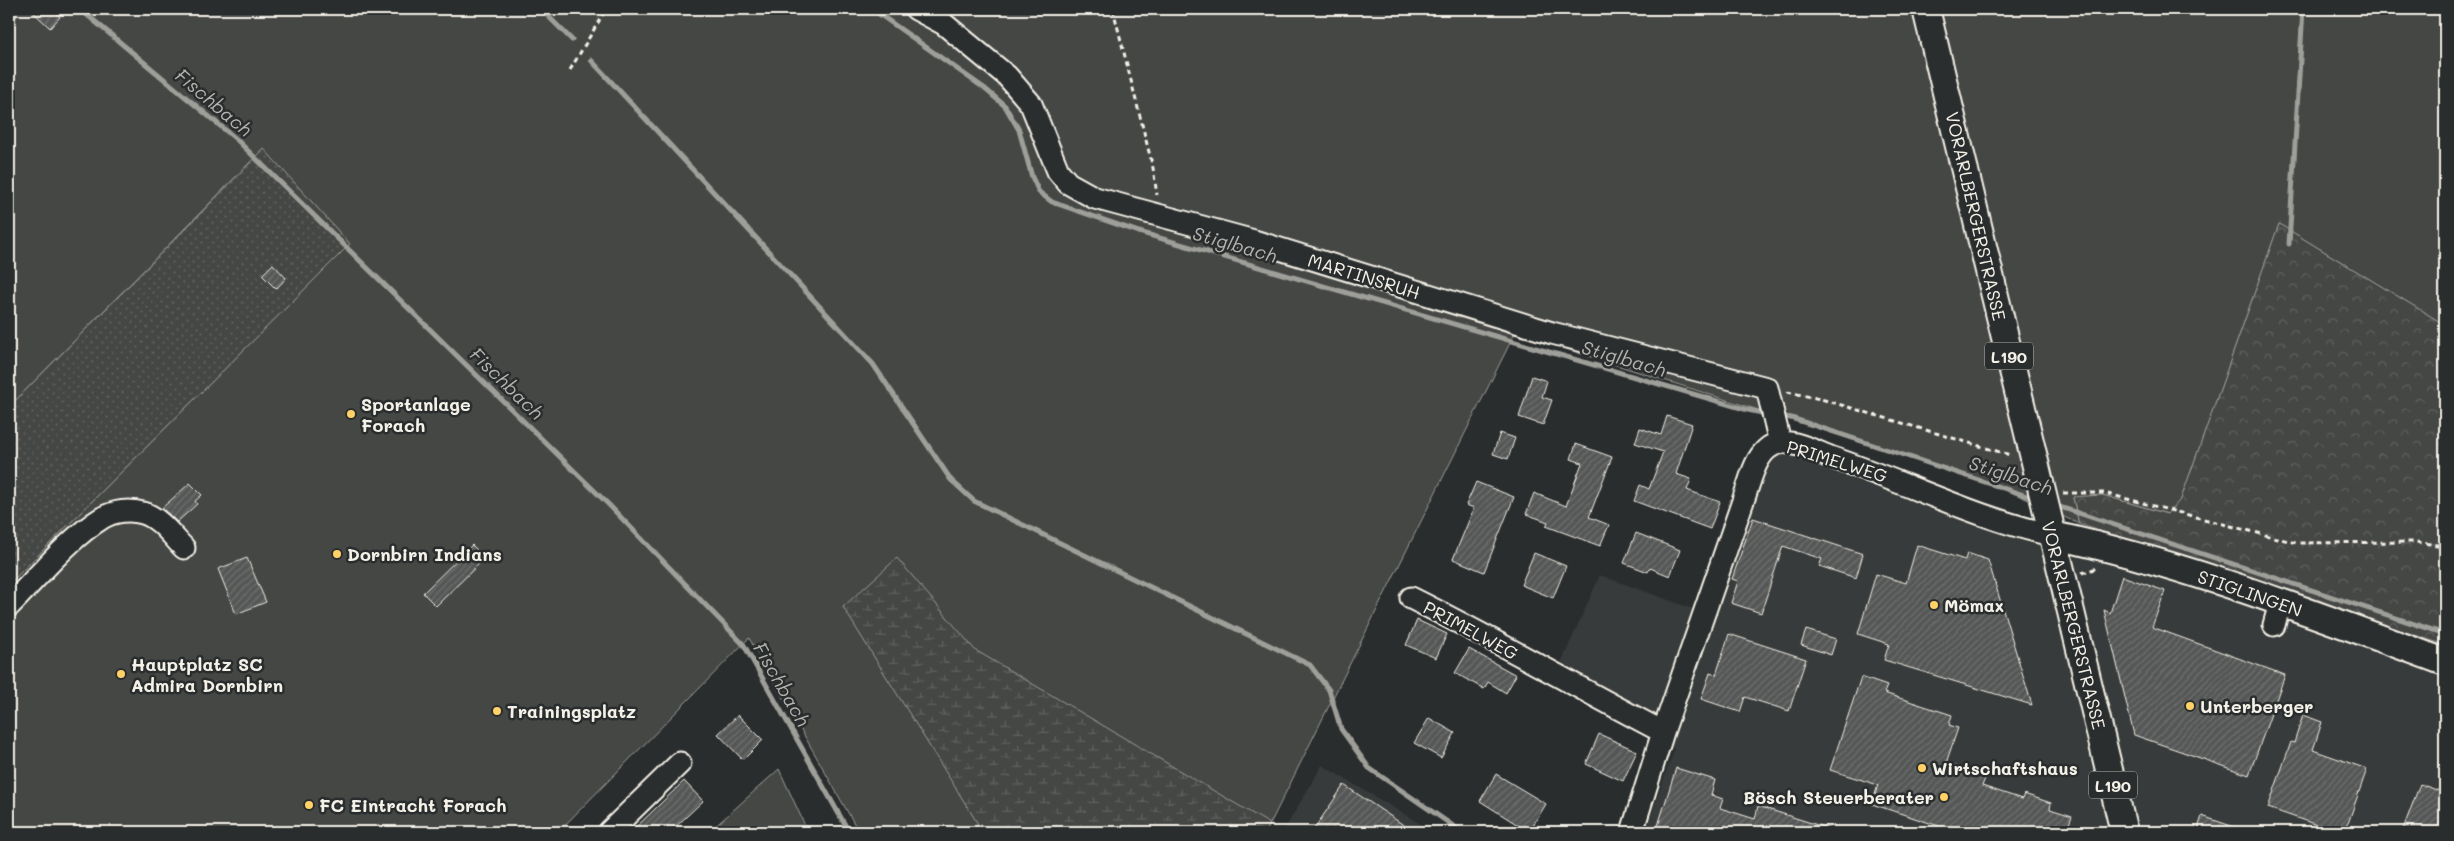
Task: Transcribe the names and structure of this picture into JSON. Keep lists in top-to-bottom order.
{
  "streets": {
    "main road": ["VORARLBERGERSTRASSE", "L190", "STIGLINGEN"],
    "street": ["MARTINSRUH", "PRIMELWEG"]
  },
  "crossings": [
    ["VORARLBERGERSTRASSE", "PRIMELWEG"],
    ["VORARLBERGERSTRASSE", "STIGLINGEN"],
    ["PRIMELWEG", "STIGLINGEN"]
  ],
  "water": ["Fischbach", "Stiglbach"],
  "places": [
    "Sportanlage Forach",
    "Dornbirn Indians",
    "Mömax",
    "Hauptplatz SC Admira Dornbirn",
    "Unterberger",
    "Trainingsplatz",
    "Wirtschaftshaus",
    "Bösch Steuerberater",
    "FC Eintracht Forach"
  ]
}
